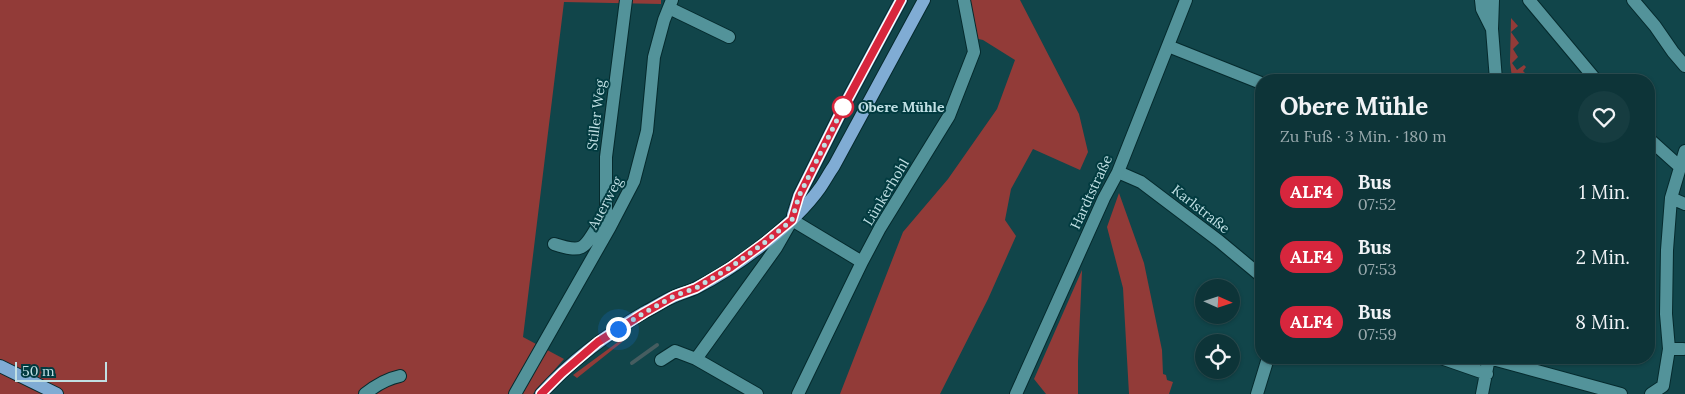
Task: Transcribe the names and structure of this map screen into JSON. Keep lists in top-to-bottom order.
{
  "streets": {
    "street": [
      "Stiller Weg",
      "Lünkerhohl",
      "Hardtstraße",
      "Auerweg",
      "Karlstraße"
    ]
  },
  "crossings": [
    ["Stiller Weg", "Auerweg"],
    ["Hardtstraße", "Karlstraße"]
  ],
  "places": ["Obere Mühle"],
  "lines": ["bus line ALF4"],
  "scale_bar": "50 m",
  "north": "right",
  "page": {
    "heading": ["Obere Mühle", "Zu Fuß · 3 Min. · 180 m"],
    "list": [
      {
        "mark": "ALF4",
        "name": "Bus",
        "note": "07:52",
        "value": "1 Min."
      },
      {
        "mark": "ALF4",
        "name": "Bus",
        "note": "07:53",
        "value": "2 Min."
      },
      {
        "mark": "ALF4",
        "name": "Bus",
        "note": "07:59",
        "value": "8 Min."
      }
    ],
    "scale": "50 m"
  }
}
